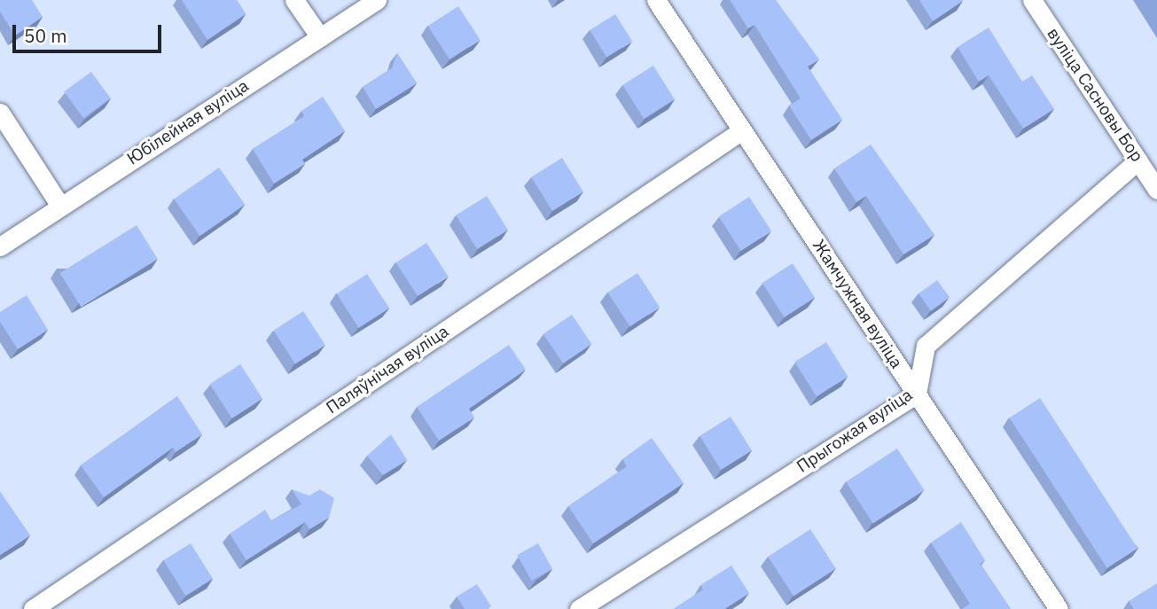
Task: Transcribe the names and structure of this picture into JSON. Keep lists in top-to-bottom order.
{
  "streets": {
    "street": [
      "вуліца Сасновы Бор",
      "Юбілейная вуліца",
      "Жамчужная вуліца",
      "Паляўнічая вуліца",
      "Прыгожая вуліца"
    ]
  },
  "crossings": [
    ["вуліца Сасновы Бор", "Прыгожая вуліца"],
    ["Жамчужная вуліца", "Паляўнічая вуліца"],
    ["Жамчужная вуліца", "Прыгожая вуліца"]
  ],
  "scale_bar": "50 m"
}
